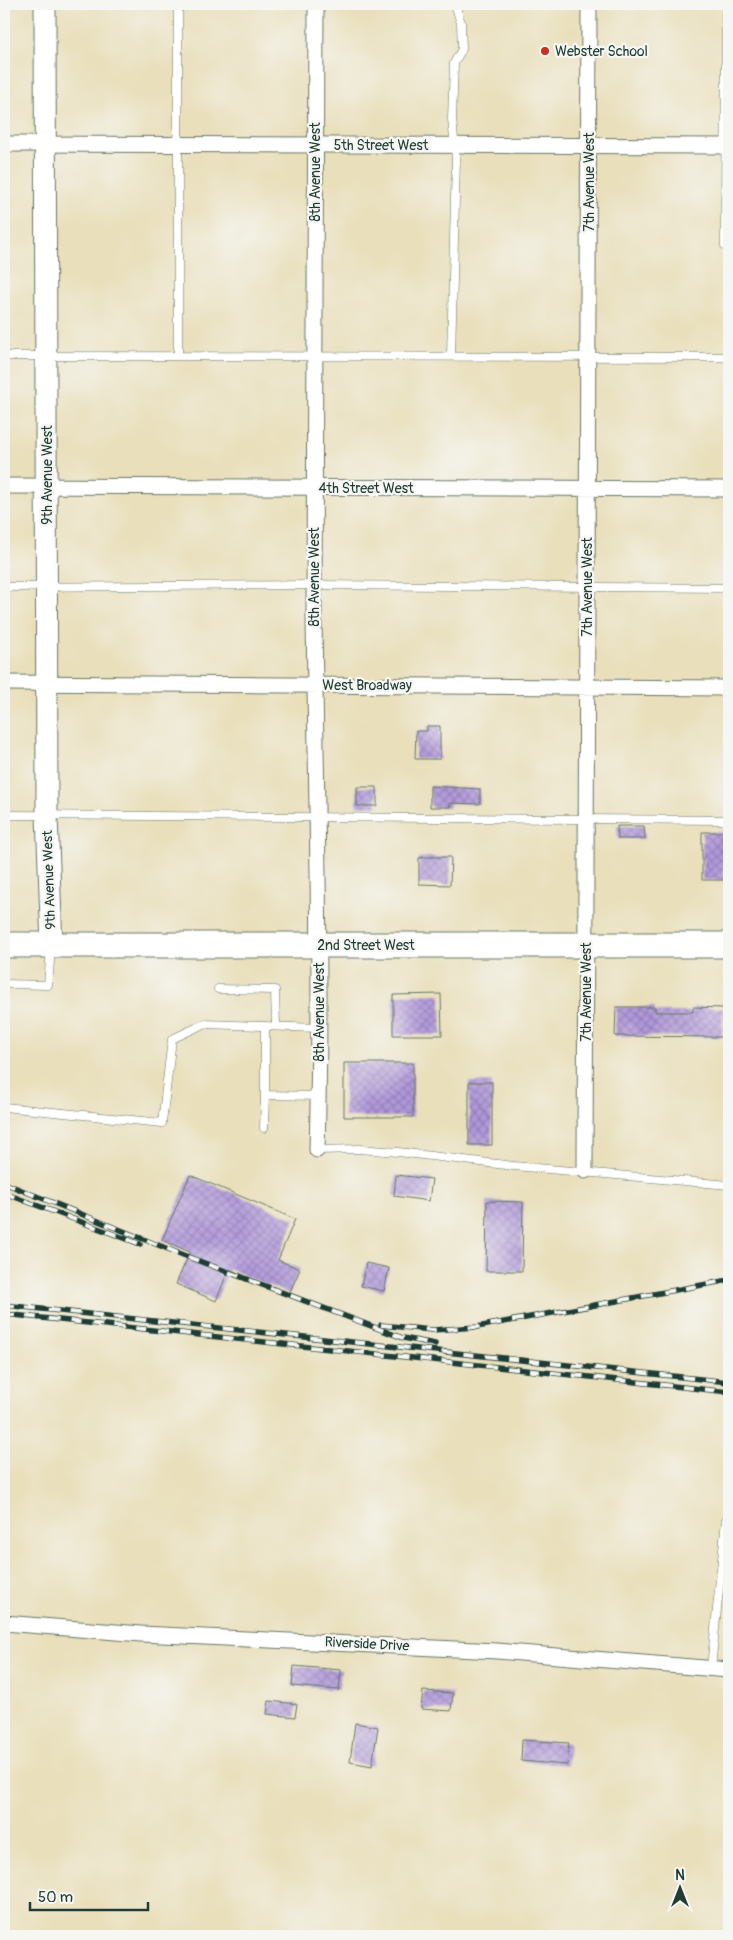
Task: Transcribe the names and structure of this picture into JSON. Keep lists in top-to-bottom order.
{
  "streets": {
    "main road": ["2nd Street West"],
    "street": [
      "5th Street West",
      "8th Avenue West",
      "7th Avenue West",
      "9th Avenue West",
      "4th Street West",
      "West Broadway",
      "Riverside Drive"
    ]
  },
  "crossings": [
    ["5th Street West", "8th Avenue West"],
    ["5th Street West", "7th Avenue West"],
    ["5th Street West", "9th Avenue West"],
    ["8th Avenue West", "4th Street West"],
    ["8th Avenue West", "West Broadway"],
    ["8th Avenue West", "2nd Street West"],
    ["7th Avenue West", "4th Street West"],
    ["7th Avenue West", "West Broadway"],
    ["7th Avenue West", "2nd Street West"],
    ["9th Avenue West", "4th Street West"],
    ["9th Avenue West", "West Broadway"],
    ["9th Avenue West", "2nd Street West"]
  ],
  "places": ["Webster School"],
  "scale_bar": "50 m",
  "north": "top"
}
